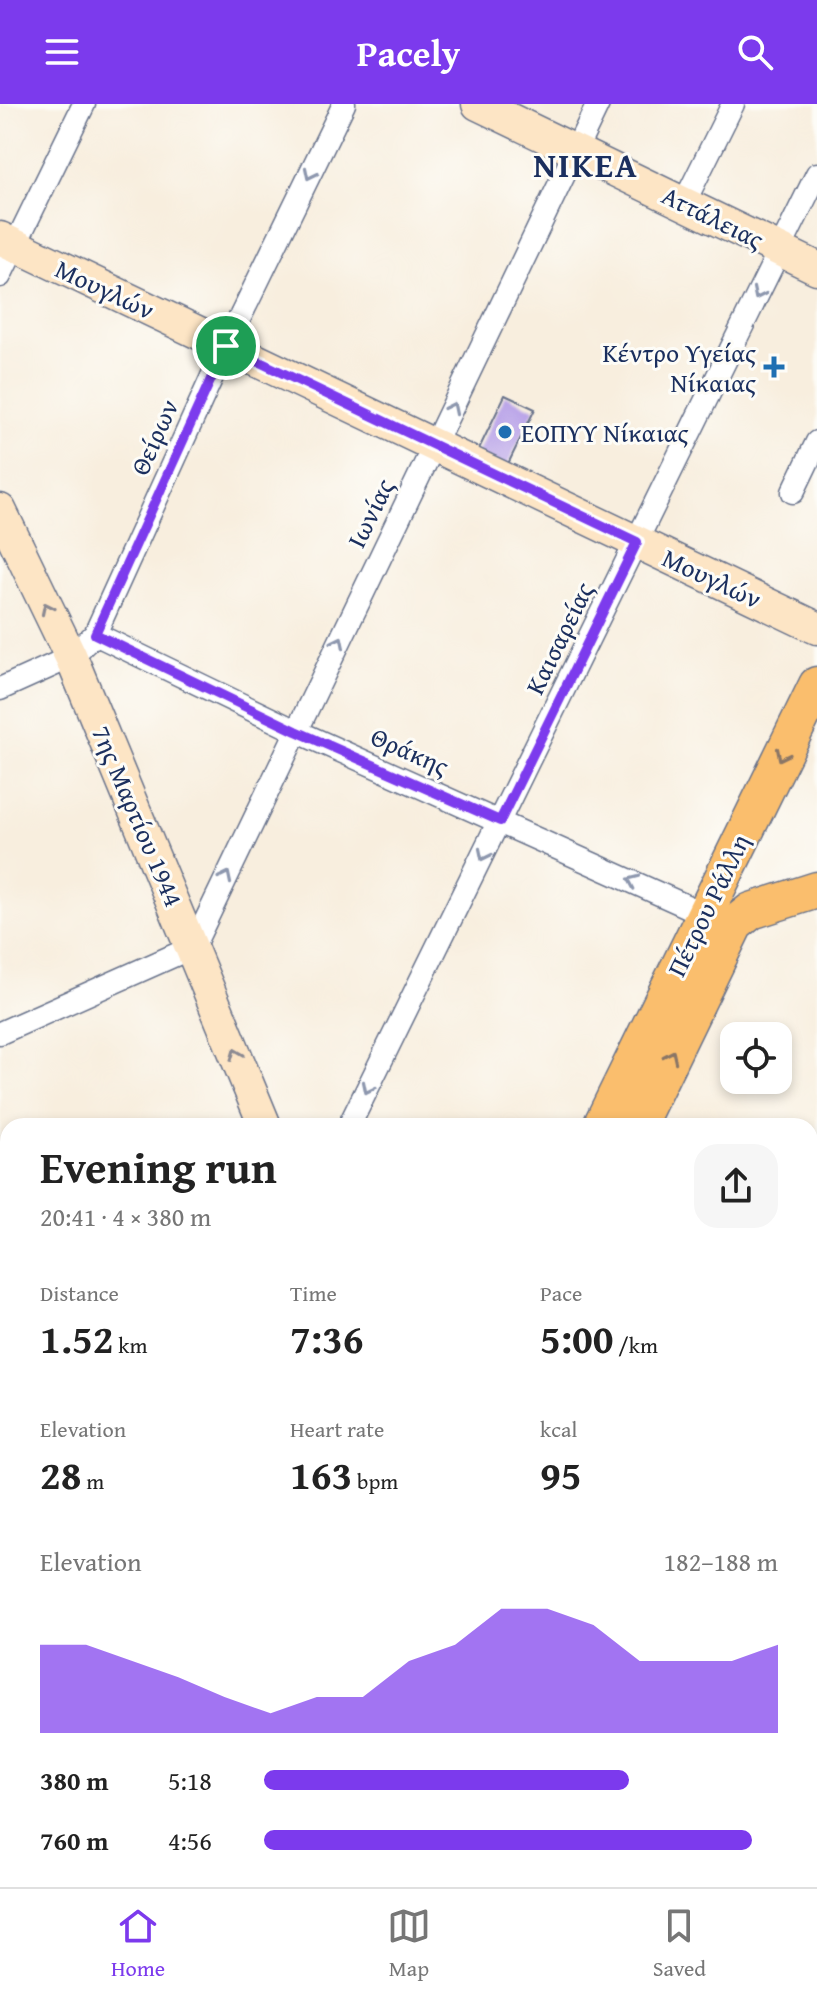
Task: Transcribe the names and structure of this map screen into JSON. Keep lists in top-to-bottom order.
{
  "streets": {
    "main road": ["Πέτρου Ράλλη"],
    "street": [
      "Αττάλειας",
      "Μουγλών",
      "Θείρων",
      "Ιωνίας",
      "Καισαρείας",
      "Θράκης",
      "7ης Μαρτίου 1944"
    ]
  },
  "crossings": [
    ["Αττάλειας", "Ιωνίας"],
    ["Αττάλειας", "Καισαρείας"],
    ["Μουγλών", "Θείρων"],
    ["Μουγλών", "Ιωνίας"],
    ["Μουγλών", "Καισαρείας"],
    ["Θείρων", "Θράκης"],
    ["Θείρων", "7ης Μαρτίου 1944"],
    ["Ιωνίας", "Θράκης"],
    ["Ιωνίας", "7ης Μαρτίου 1944"],
    ["Καισαρείας", "Θράκης"],
    ["Θράκης", "Πέτρου Ράλλη"]
  ],
  "one_way": [
    "Θείρων",
    "Ιωνίας",
    "Καισαρείας",
    "7ης Μαρτίου 1944"
  ],
  "districts": ["NIKEA"],
  "places": {
    "health": ["Κέντρο Υγείας Νίκαιας"],
    "other": ["ΕΟΠΥΥ Νίκαιας"]
  },
  "page": {
    "header": "Pacely",
    "heading": ["Evening run", "20:41 · 4 × 380 m"],
    "stats": [
      ["Distance", "1.52 km"],
      ["Time", "7:36"],
      ["Pace", "5:00 /km"],
      ["Elevation", "28 m"],
      ["Heart rate", "163 bpm"],
      ["kcal", "95"]
    ],
    "chart": ["Elevation", "182–188 m"],
    "list": [
      {
        "name": "380 m",
        "note": "5:18"
      },
      {
        "name": "760 m",
        "note": "4:56"
      }
    ],
    "tabs": ["Home", "Map", "Saved"]
  }
}
